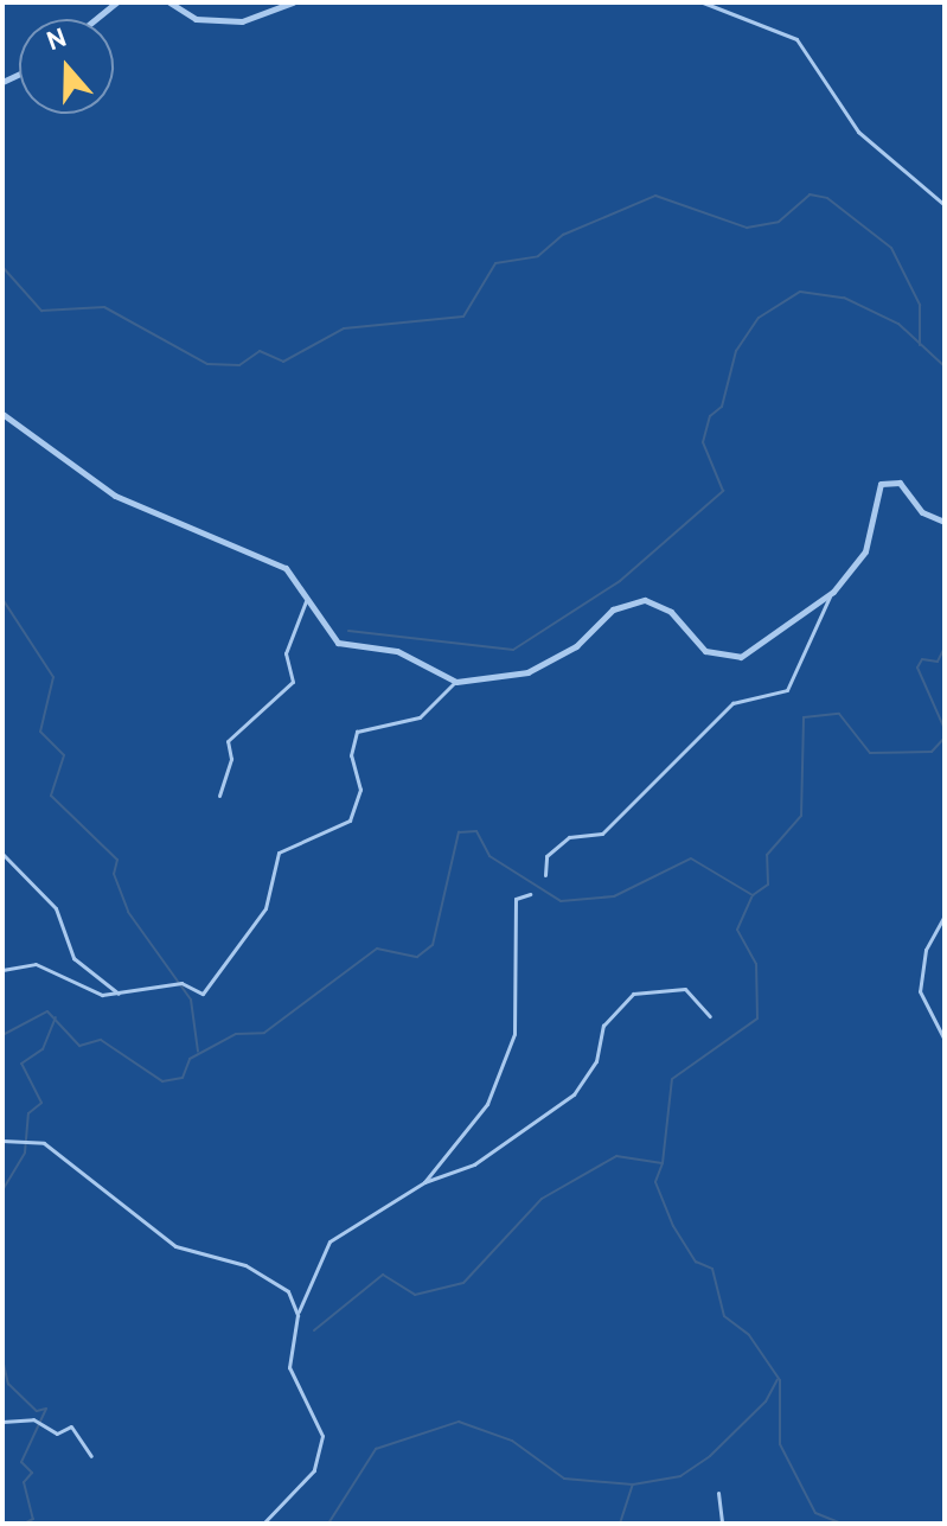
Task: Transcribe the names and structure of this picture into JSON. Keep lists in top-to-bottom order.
{
  "north": "top"
}
